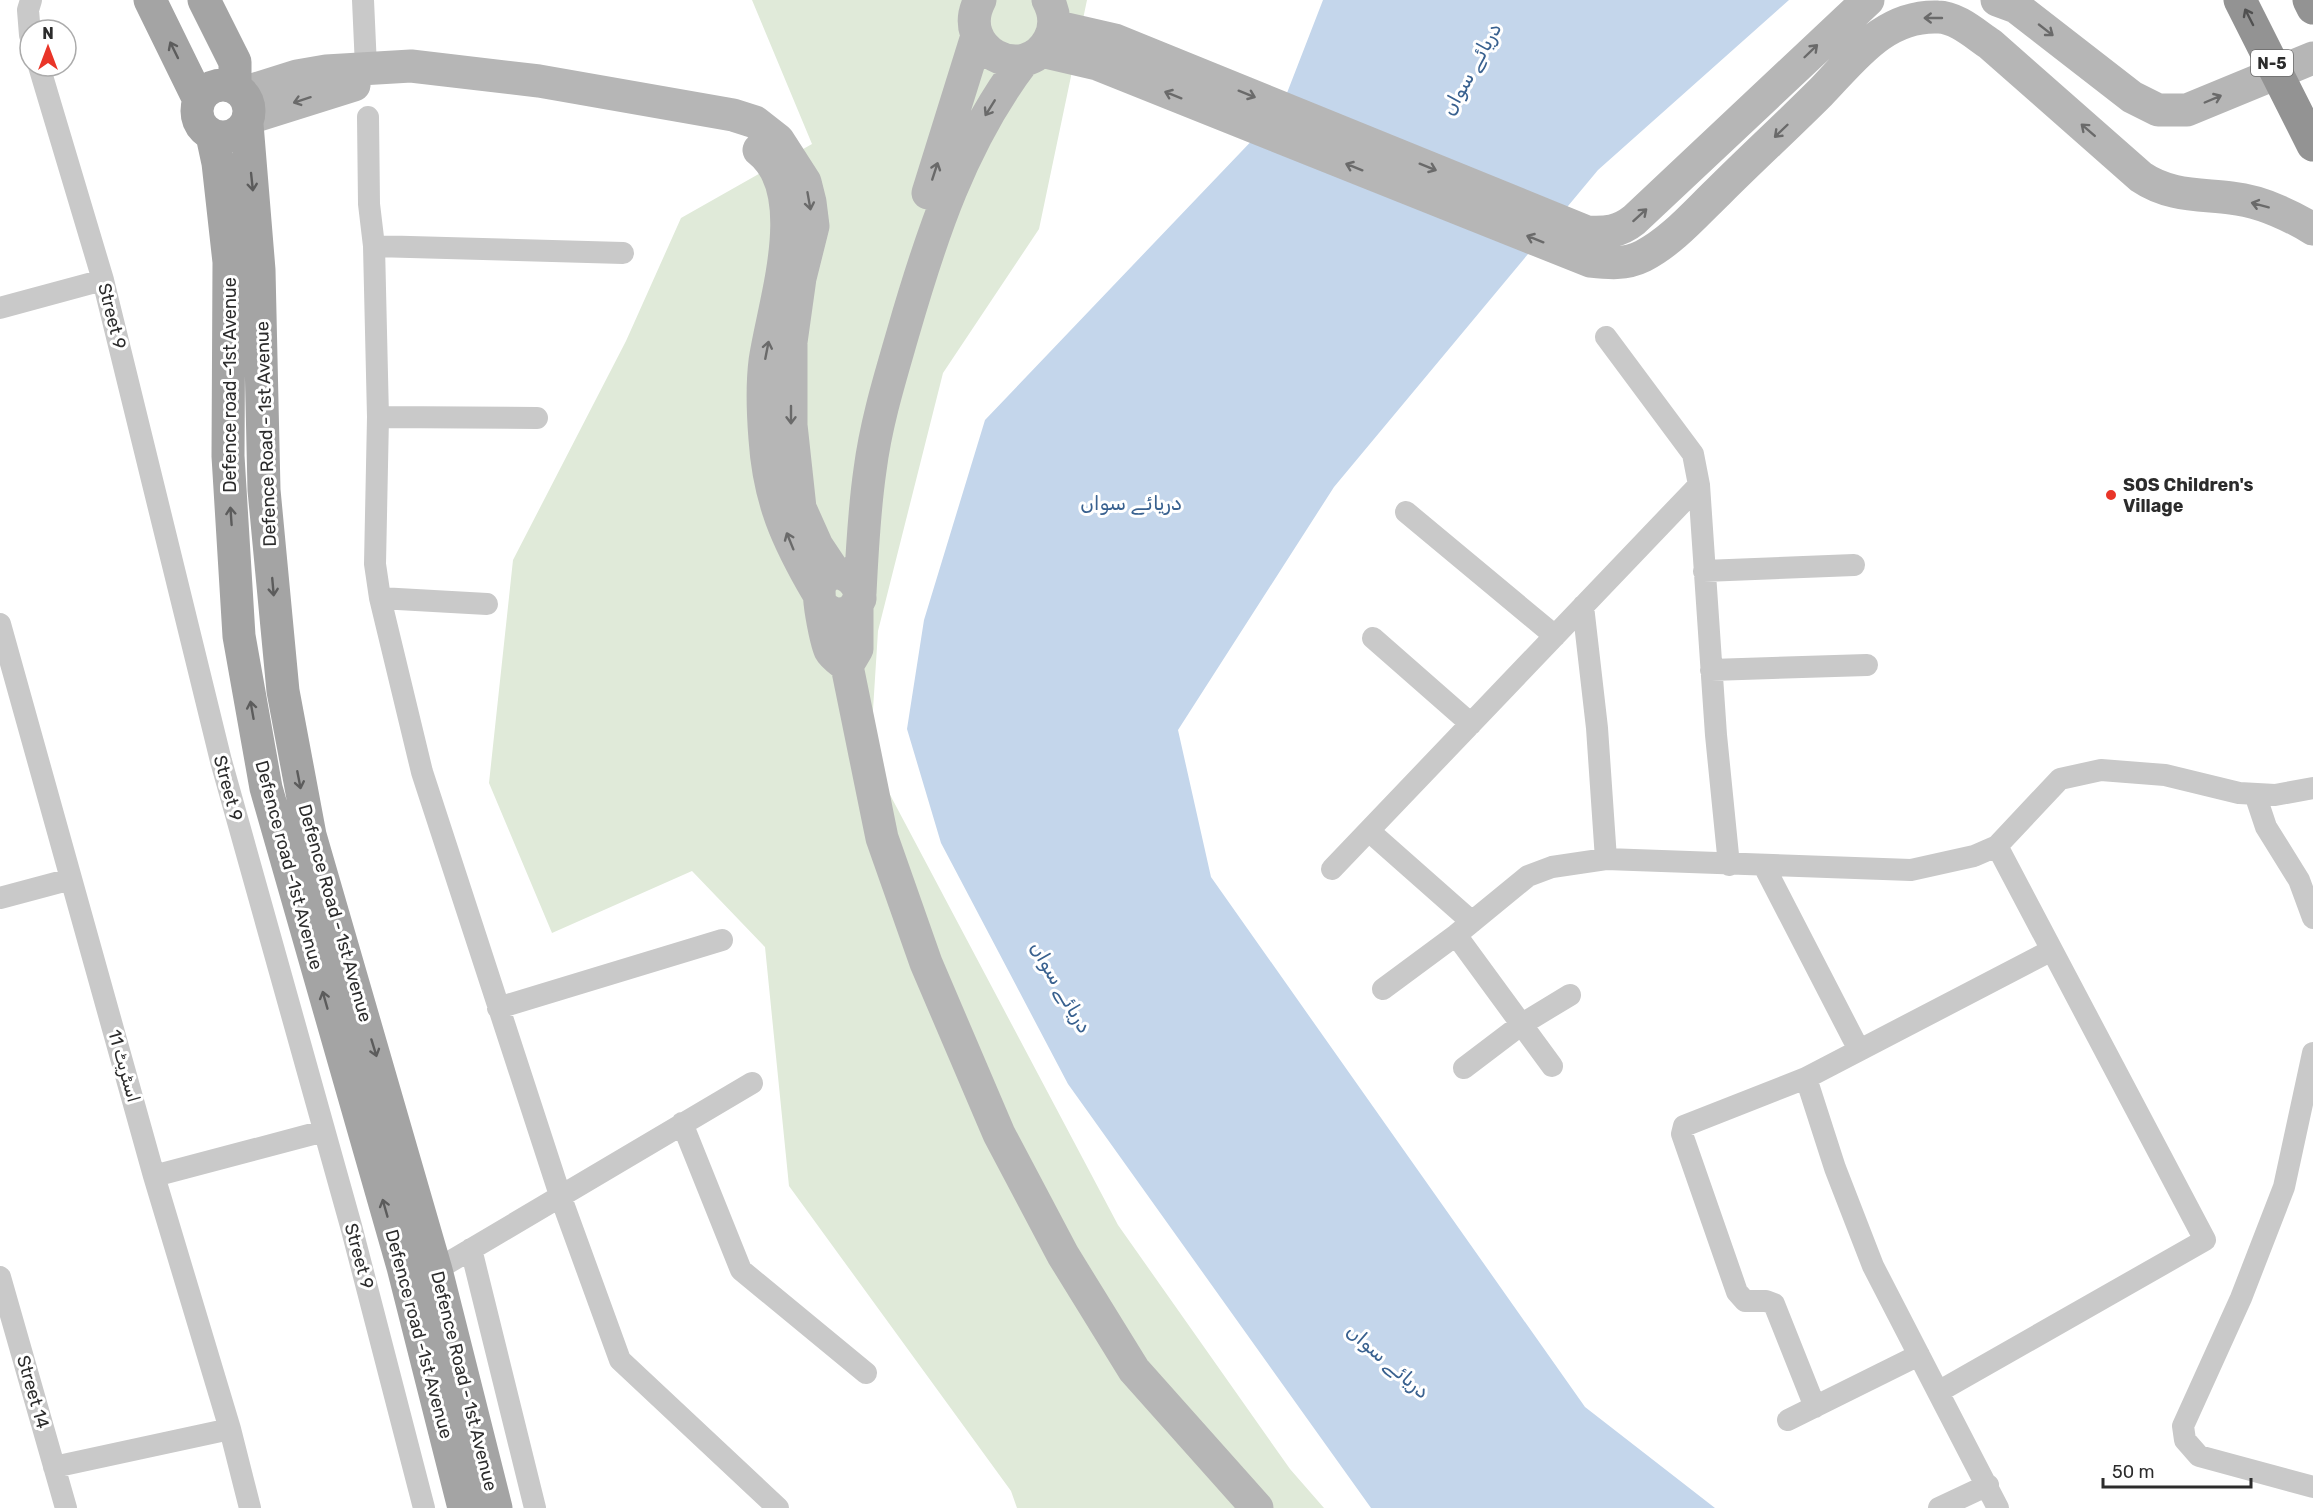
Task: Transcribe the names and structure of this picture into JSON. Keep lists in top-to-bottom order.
{
  "streets": {
    "highway": ["N-5"],
    "main road": ["Defence road -1st Avenue", "Defence Road - 1st Avenue"],
    "street": ["Street 9", "اسٹریٹ 11", "Street 14"]
  },
  "crossings": [
    ["Defence road -1st Avenue", "Defence Road - 1st Avenue"]
  ],
  "one_way": ["Defence road -1st Avenue", "Defence Road - 1st Avenue"],
  "water": ["دریائے سواں"],
  "places": ["SOS Children's Village"],
  "scale_bar": "50 m",
  "north": "top"
}
